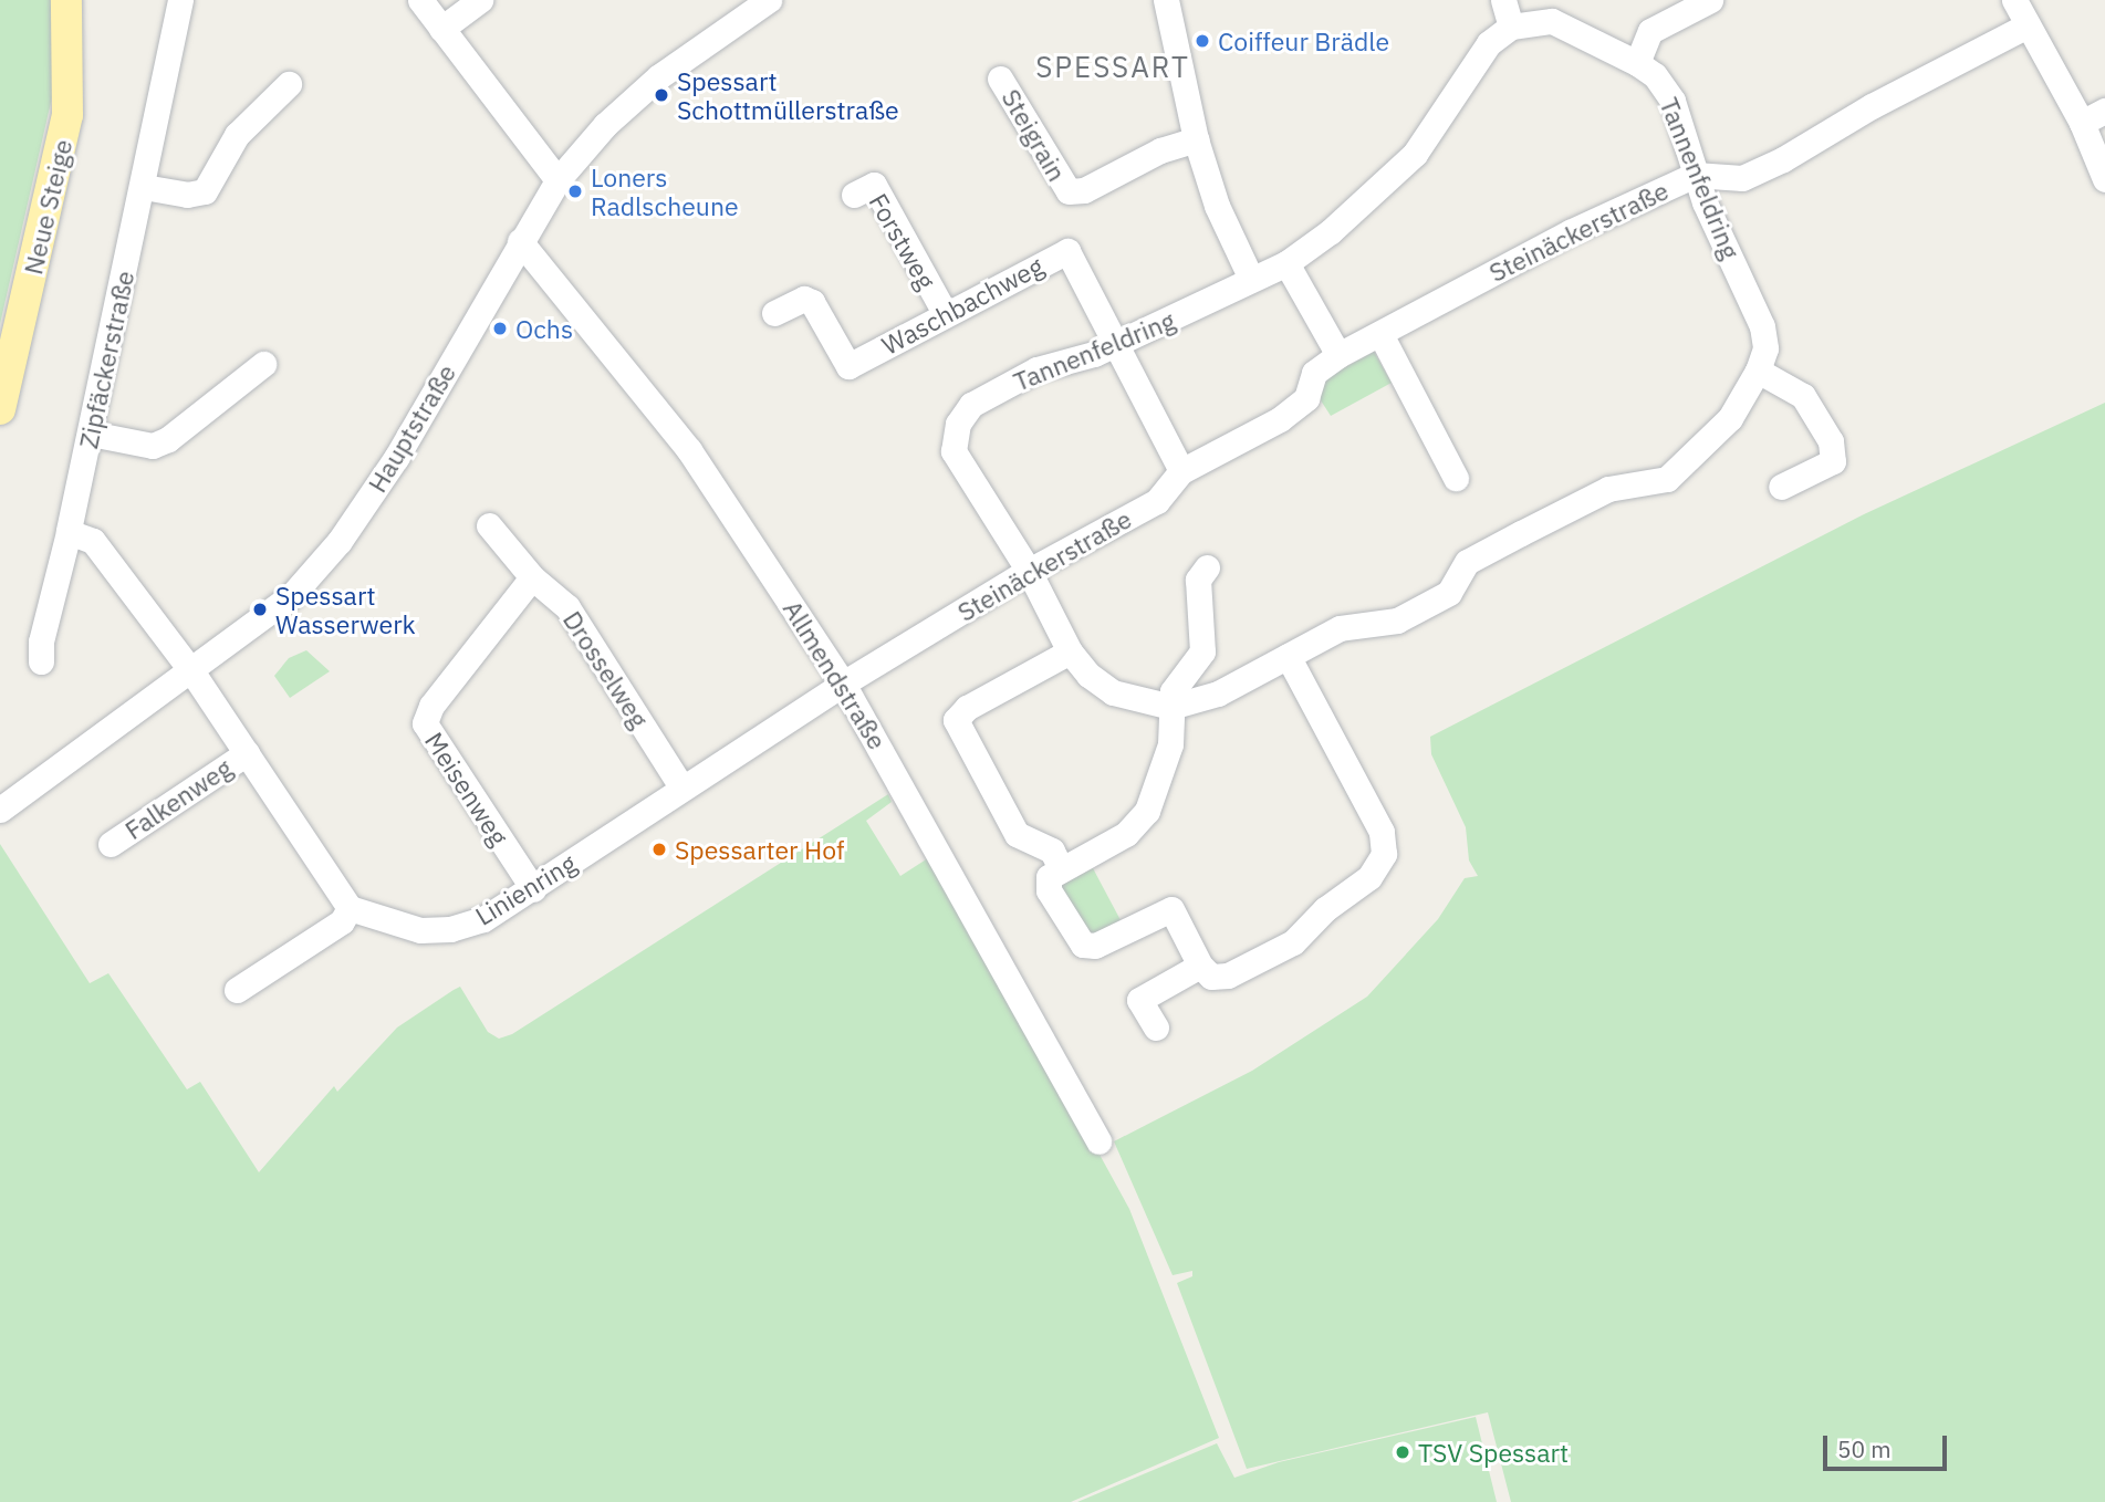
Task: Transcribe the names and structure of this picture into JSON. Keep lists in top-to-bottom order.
{
  "streets": {
    "main road": ["Neue Steige"],
    "street": [
      "Steigrain",
      "Tannenfeldring",
      "Steinäckerstraße",
      "Forstweg",
      "Waschbachweg",
      "Zipfäckerstraße",
      "Hauptstraße",
      "Drosselweg",
      "Allmendstraße",
      "Meisenweg",
      "Falkenweg",
      "Linienring"
    ]
  },
  "crossings": [
    ["Tannenfeldring", "Steinäckerstraße"],
    ["Tannenfeldring", "Waschbachweg"],
    ["Steinäckerstraße", "Allmendstraße"],
    ["Steinäckerstraße", "Linienring"],
    ["Forstweg", "Waschbachweg"],
    ["Hauptstraße", "Allmendstraße"],
    ["Drosselweg", "Meisenweg"],
    ["Drosselweg", "Linienring"],
    ["Allmendstraße", "Linienring"],
    ["Meisenweg", "Linienring"]
  ],
  "districts": ["SPESSART"],
  "places": [
    "Coiffeur Brädle",
    "Spessart Schottmüllerstraße",
    "Loners Radlscheune",
    "Ochs",
    "Spessart Wasserwerk",
    "Spessarter Hof",
    "TSV Spessart"
  ],
  "scale_bar": "50 m"
}
